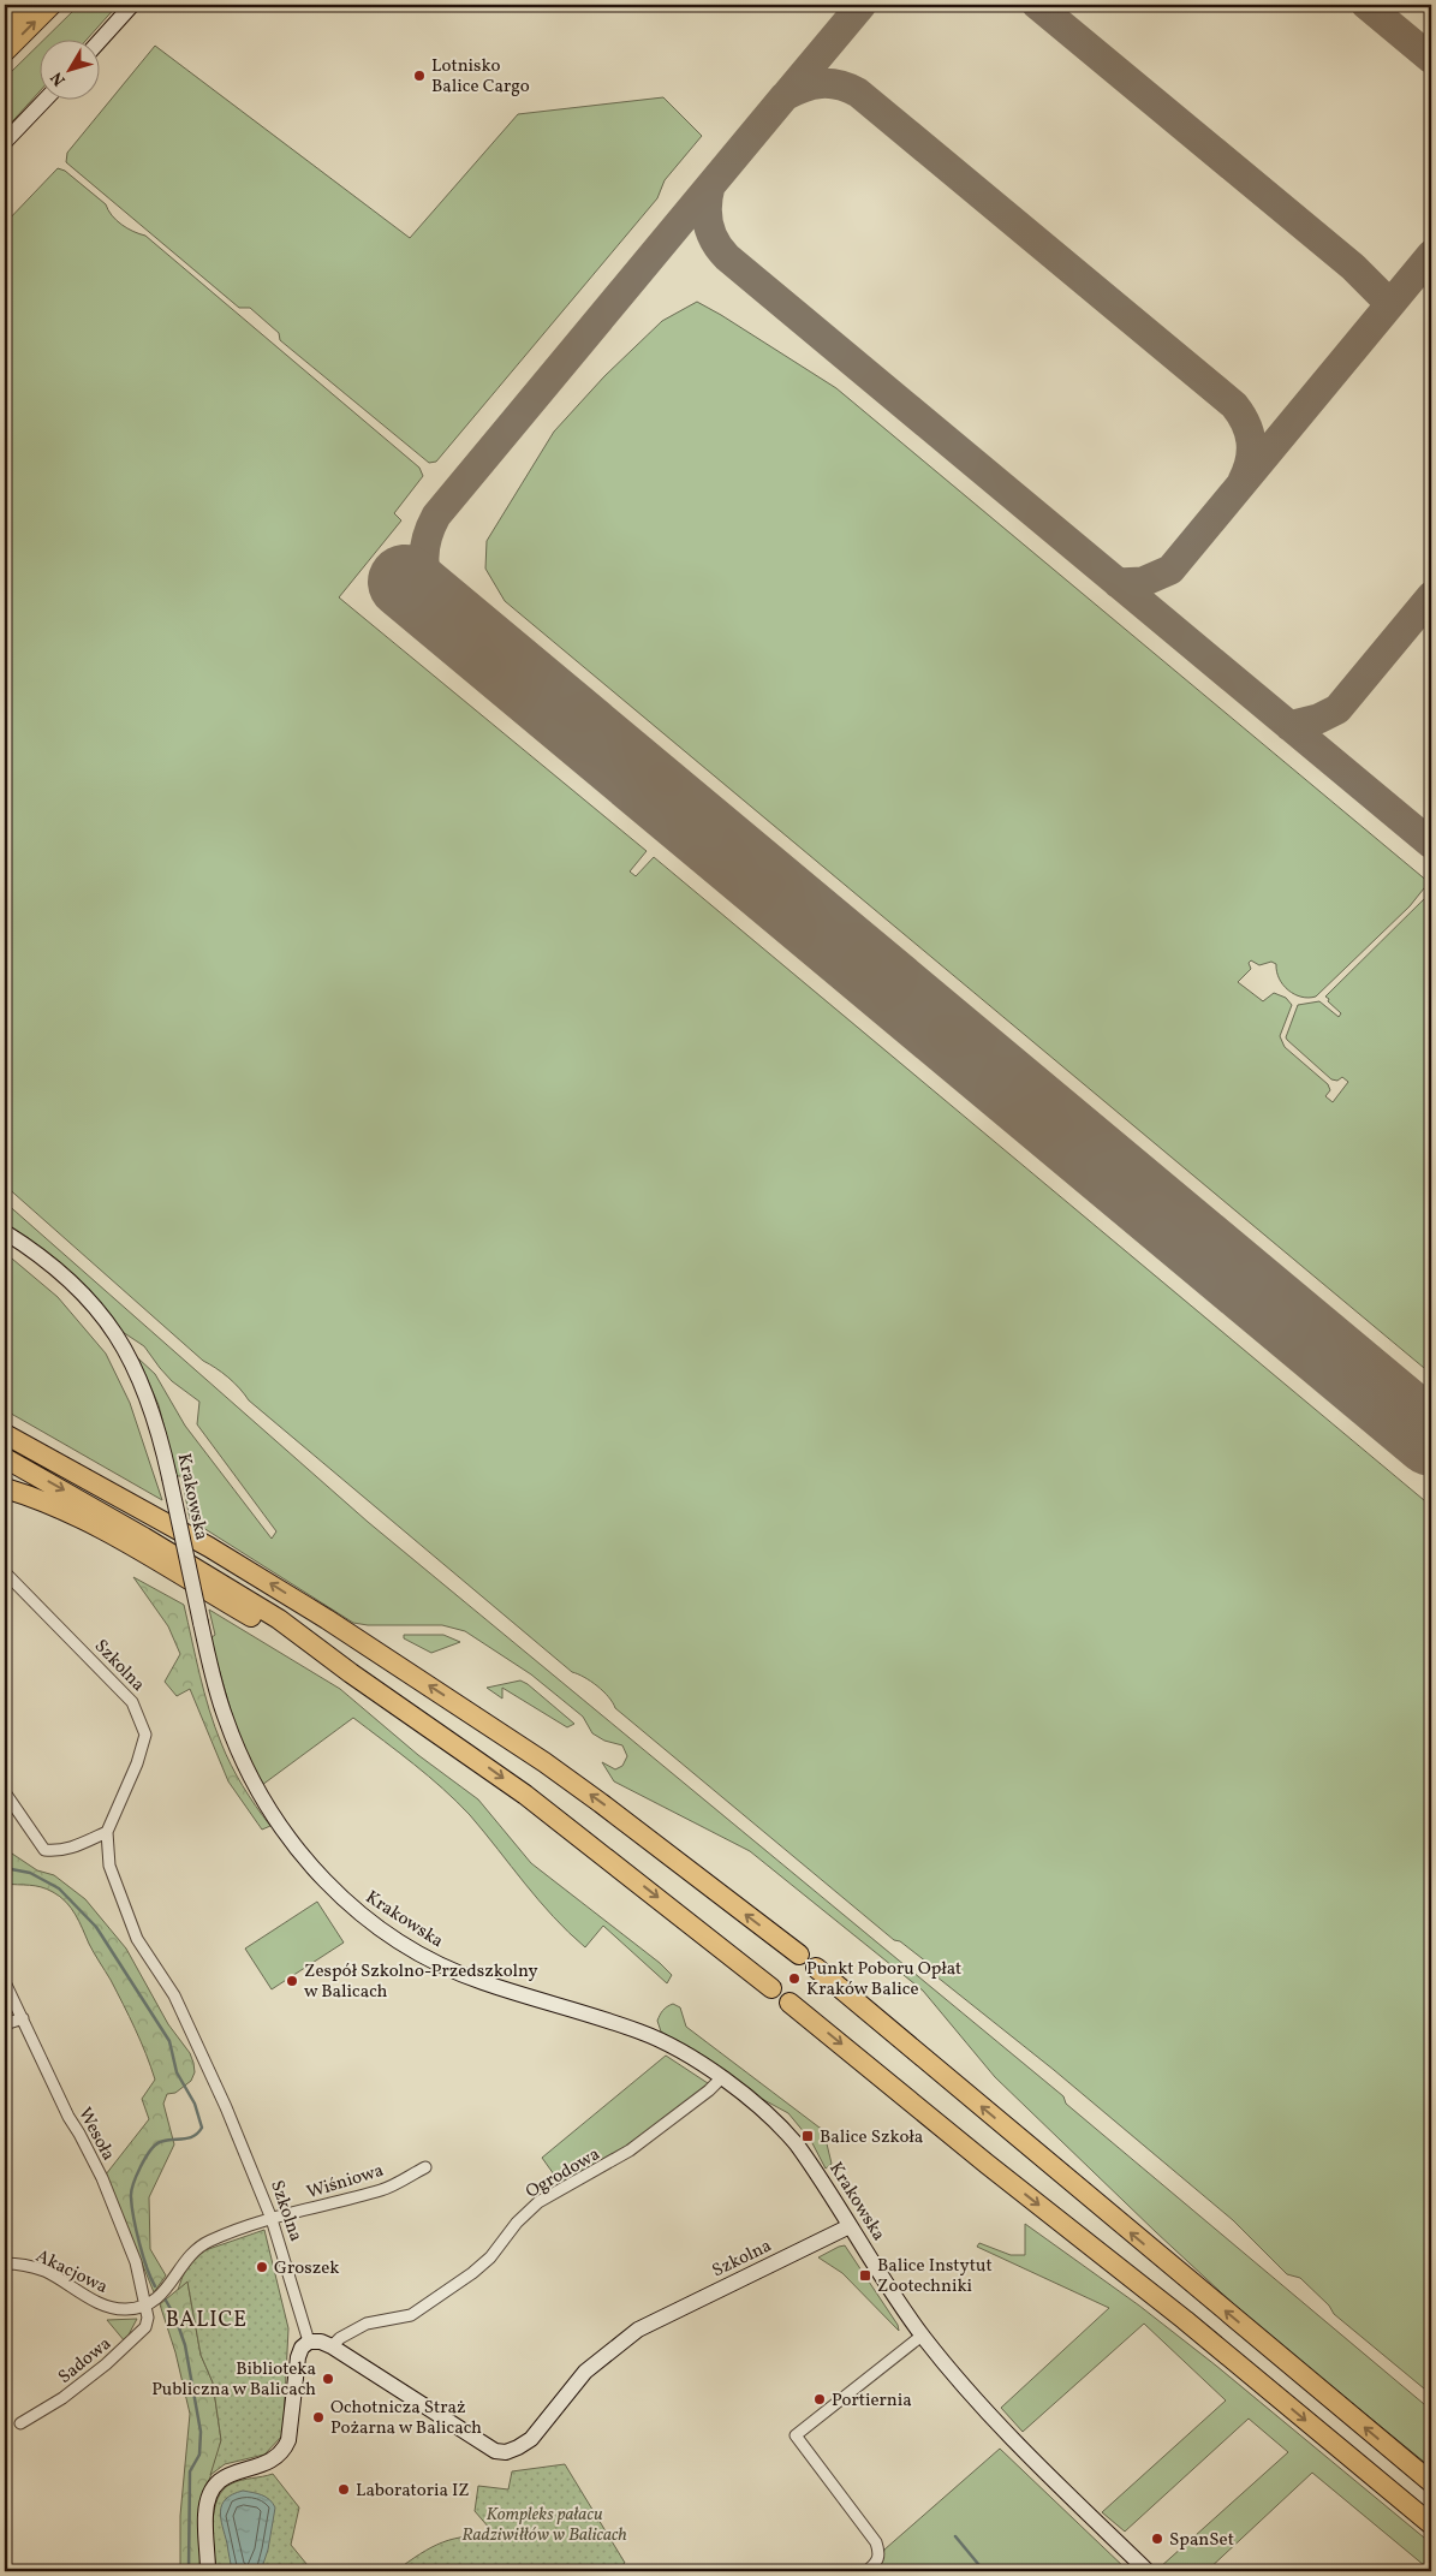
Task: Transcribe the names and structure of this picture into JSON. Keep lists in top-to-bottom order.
{
  "streets": {
    "street": [
      "Krakowska",
      "Szkolna",
      "Wesoła",
      "Ogrodowa",
      "Wiśniowa",
      "Akacjowa",
      "Sadowa"
    ]
  },
  "crossings": [
    ["Krakowska", "Szkolna"],
    ["Krakowska", "Ogrodowa"],
    ["Szkolna", "Ogrodowa"],
    ["Szkolna", "Wiśniowa"],
    ["Wesoła", "Akacjowa"],
    ["Wesoła", "Sadowa"],
    ["Akacjowa", "Sadowa"]
  ],
  "districts": ["BALICE"],
  "parks": ["Kompleks pałacu Radziwiłłów w Balicach"],
  "places": {
    "other": [
      "Lotnisko Balice Cargo",
      "Punkt Poboru Opłat Kraków Balice",
      "Zespół Szkolno-Przedszkolny w Balicach",
      "Groszek",
      "Biblioteka Publiczna w Balicach",
      "Portiernia",
      "Ochotnicza Straż Pożarna w Balicach",
      "Laboratoria IZ",
      "SpanSet"
    ],
    "transit": ["Balice Szkoła", "Balice Instytut Zootechniki"]
  },
  "north": "bottom left"
}
